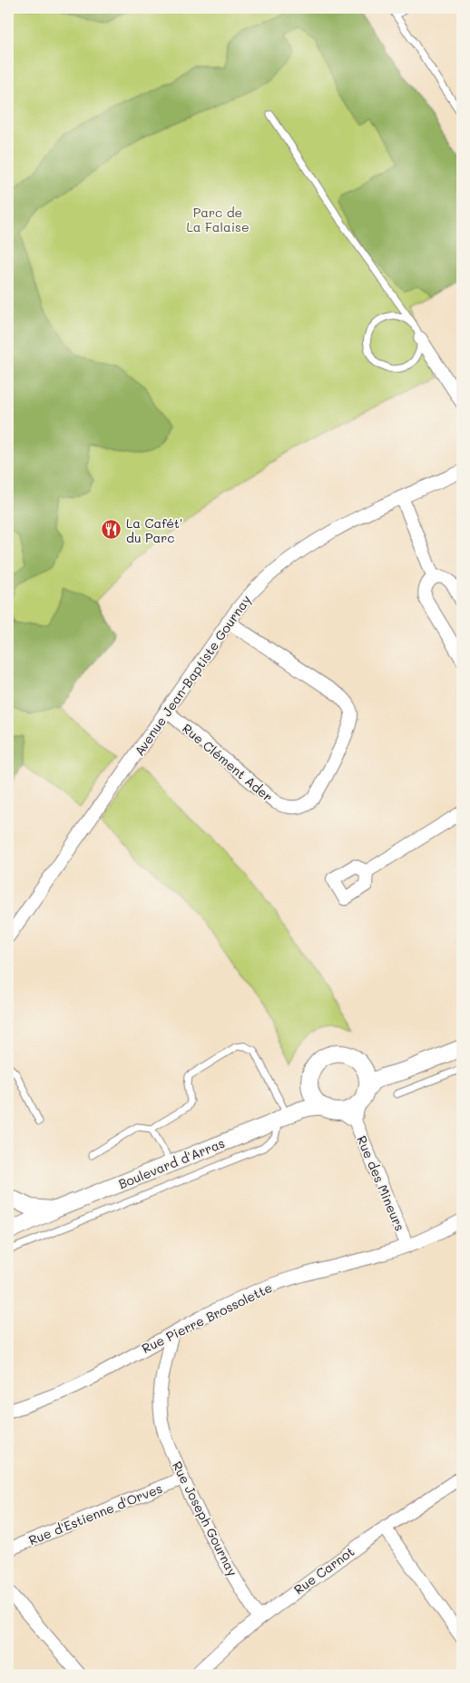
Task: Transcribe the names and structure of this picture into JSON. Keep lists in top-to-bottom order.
{
  "streets": {
    "street": [
      "Avenue Jean-Baptiste Gournay",
      "Rue Clément Ader",
      "Boulevard d'Arras",
      "Rue des Mineurs",
      "Rue Pierre Brossolette",
      "Rue d'Estienne d'Orves",
      "Rue Joseph Gournay",
      "Rue Carnot"
    ]
  },
  "crossings": [
    ["Avenue Jean-Baptiste Gournay", "Rue Clément Ader"],
    ["Boulevard d'Arras", "Rue des Mineurs"],
    ["Rue des Mineurs", "Rue Pierre Brossolette"],
    ["Rue Pierre Brossolette", "Rue Joseph Gournay"],
    ["Rue d'Estienne d'Orves", "Rue Joseph Gournay"],
    ["Rue Joseph Gournay", "Rue Carnot"]
  ],
  "parks": ["Parc de La Falaise"],
  "places": {
    "restaurant": ["La Cafét' du Parc"]
  }
}
